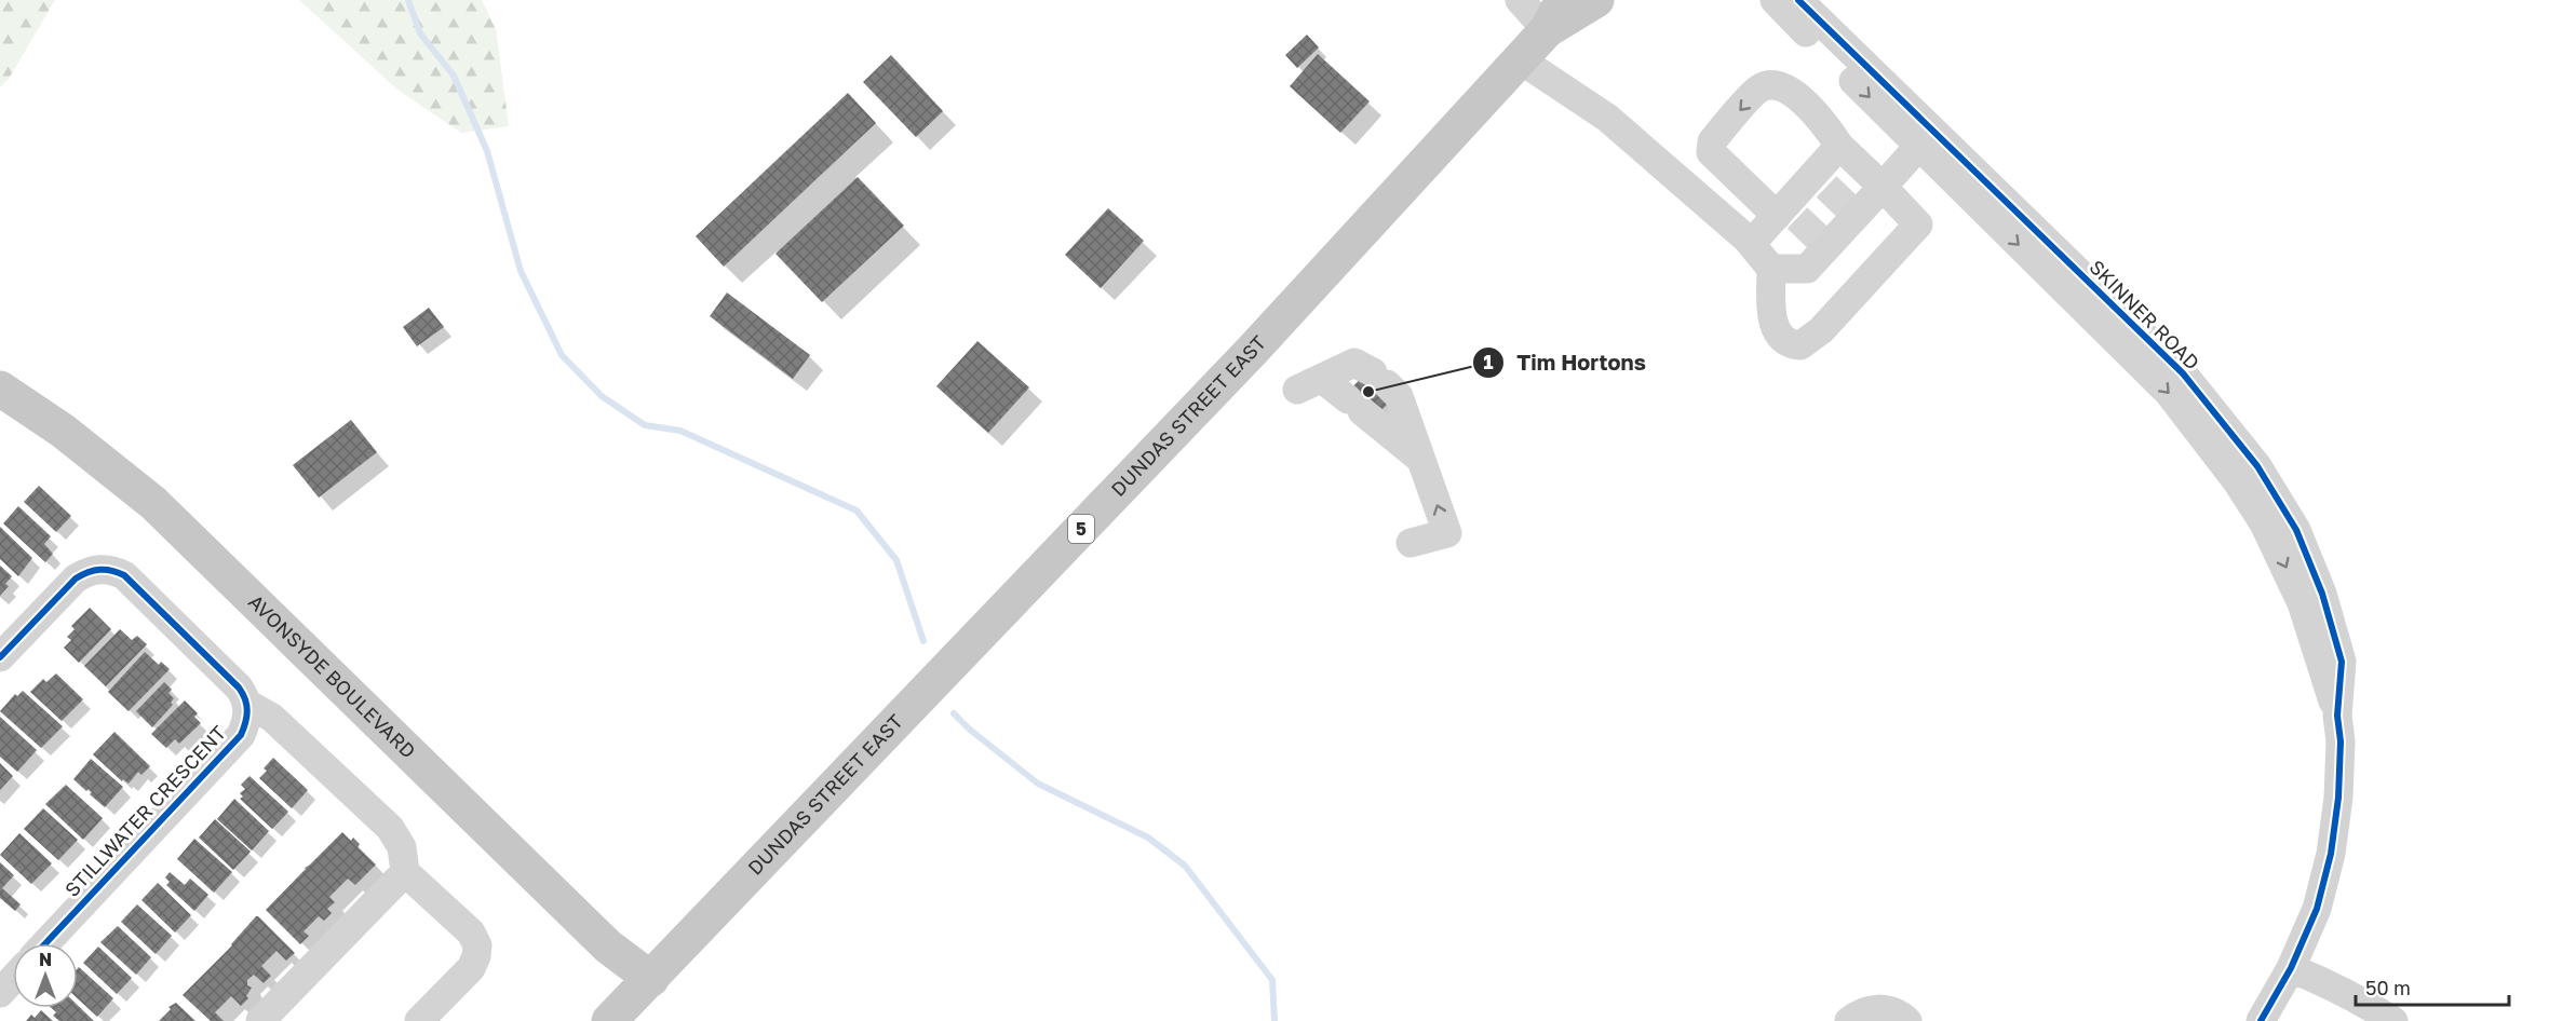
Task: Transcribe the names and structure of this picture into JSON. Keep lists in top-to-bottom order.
{
  "streets": {
    "main road": ["DUNDAS STREET EAST", "5", "AVONSYDE BOULEVARD"],
    "street": ["SKINNER ROAD", "STILLWATER CRESCENT"]
  },
  "crossings": [
    ["DUNDAS STREET EAST", "AVONSYDE BOULEVARD"]
  ],
  "places": ["Tim Hortons"],
  "scale_bar": "50 m",
  "north": "top"
}
